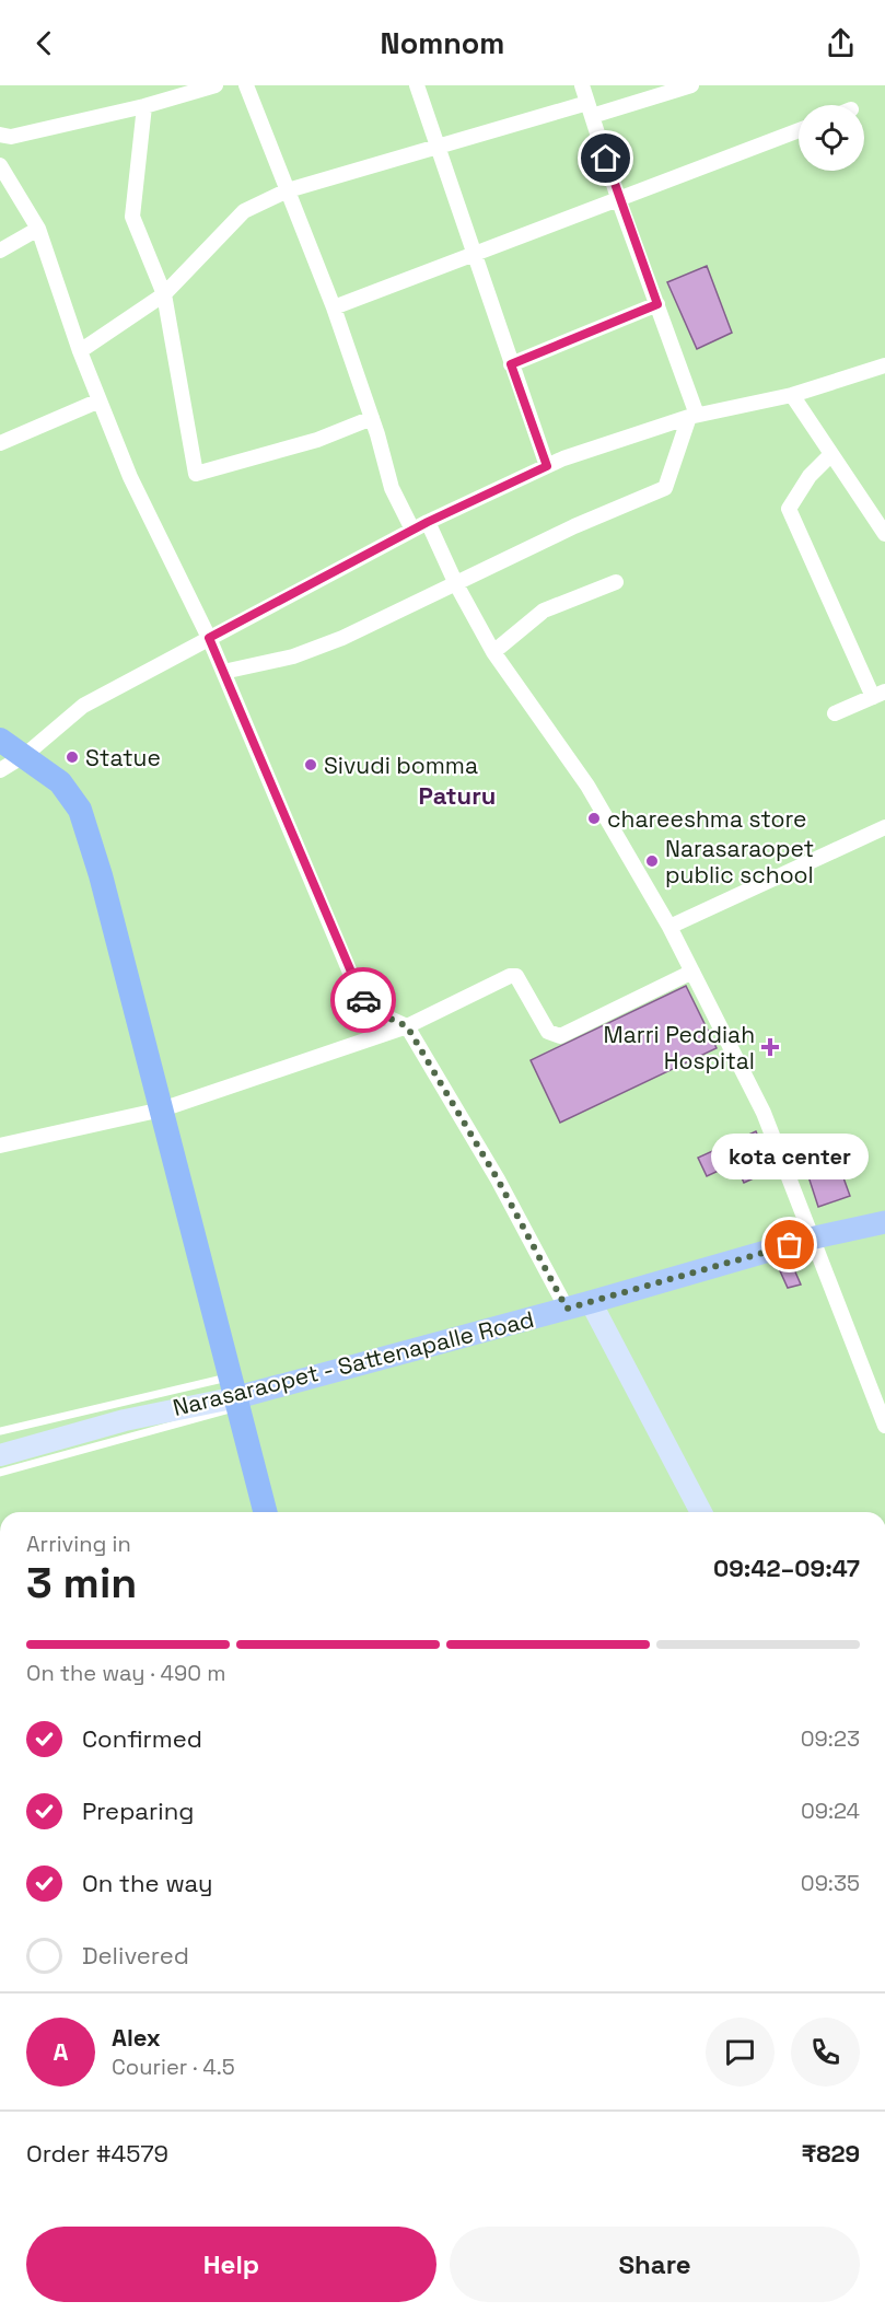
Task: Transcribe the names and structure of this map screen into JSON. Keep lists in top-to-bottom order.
{
  "streets": {
    "main road": ["Narasaraopet - Sattenapalle Road"]
  },
  "districts": ["Paturu"],
  "places": {
    "other": [
      "Statue",
      "Sivudi bomma",
      "chareeshma store",
      "Narasaraopet public school",
      "kota center"
    ],
    "health": ["Marri Peddiah Hospital"]
  },
  "page": {
    "header": "Nomnom",
    "bubble": "kota center",
    "heading": ["3 min", "Arriving in", "09:42–09:47"],
    "panel": [
      "Alex",
      "Courier · 4.5",
      "Order #4579",
      "₹829"
    ],
    "bar": "On the way · 490 m",
    "list": [
      ["Confirmed", "09:23"],
      ["Preparing", "09:24"],
      ["On the way", "09:35"],
      "Delivered"
    ],
    "round": "A",
    "buttons": ["Help", "Share"]
  }
}
